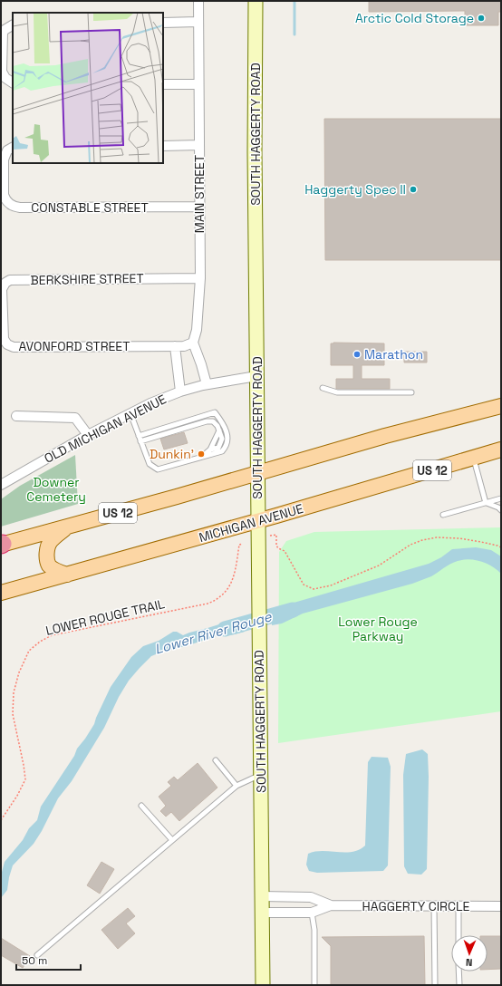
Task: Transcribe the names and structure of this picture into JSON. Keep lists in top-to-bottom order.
{
  "streets": {
    "main road": ["SOUTH HAGGERTY ROAD", "US 12", "MICHIGAN AVENUE"],
    "street": [
      "MAIN STREET",
      "CONSTABLE STREET",
      "BERKSHIRE STREET",
      "AVONFORD STREET",
      "OLD MICHIGAN AVENUE",
      "HAGGERTY CIRCLE"
    ],
    "path": ["LOWER ROUGE TRAIL"]
  },
  "crossings": [
    ["SOUTH HAGGERTY ROAD", "OLD MICHIGAN AVENUE"],
    ["SOUTH HAGGERTY ROAD", "US 12"],
    ["SOUTH HAGGERTY ROAD", "MICHIGAN AVENUE"],
    ["SOUTH HAGGERTY ROAD", "HAGGERTY CIRCLE"],
    ["MAIN STREET", "CONSTABLE STREET"],
    ["MAIN STREET", "BERKSHIRE STREET"],
    ["MAIN STREET", "AVONFORD STREET"],
    ["BERKSHIRE STREET", "AVONFORD STREET"]
  ],
  "water": ["Lower River Rouge"],
  "parks": ["Downer Cemetery", "Lower Rouge Parkway"],
  "places": [
    "Arctic Cold Storage",
    "Haggerty Spec II",
    "Marathon",
    "Dunkin'"
  ],
  "scale_bar": "50 m",
  "north": "bottom"
}
